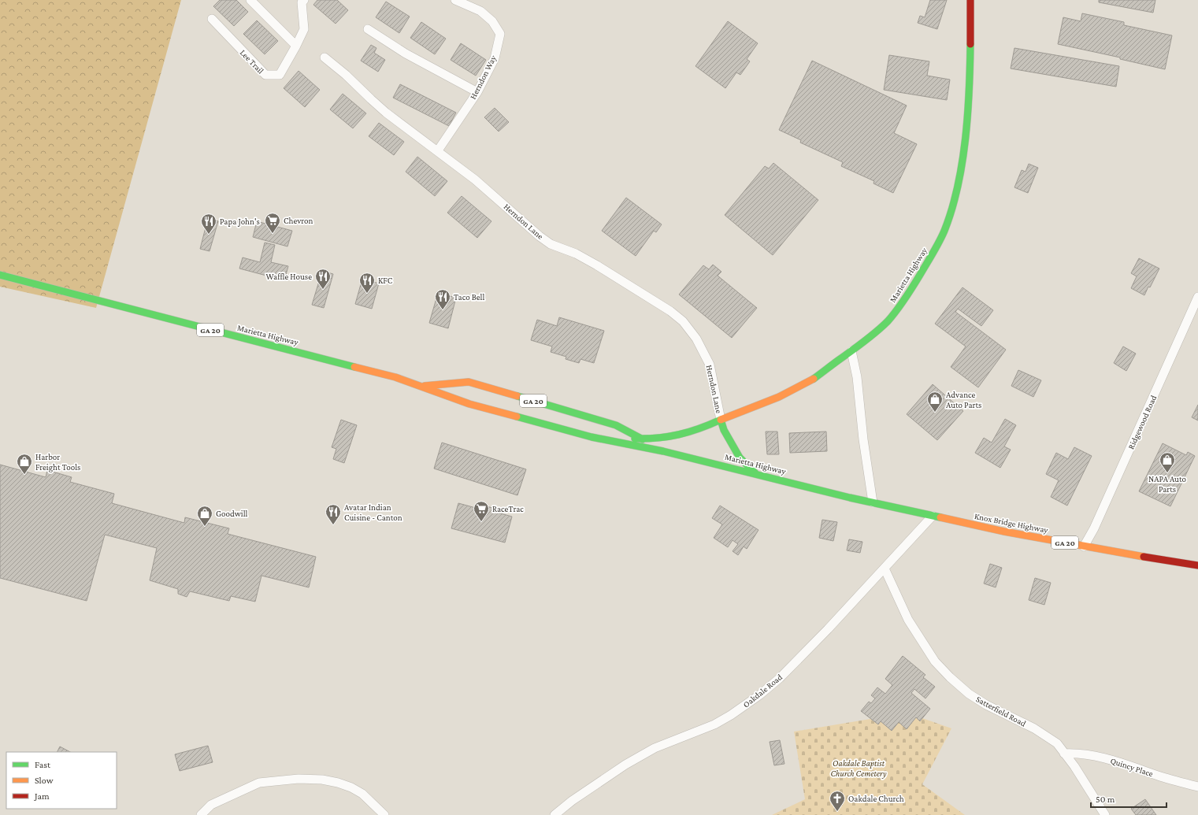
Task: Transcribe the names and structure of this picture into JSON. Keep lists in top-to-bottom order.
{
  "streets": {
    "main road": ["Marietta Highway", "GA 20", "Knox Bridge Highway"],
    "street": [
      "Lee Trail",
      "Herndon Way",
      "Herndon Lane",
      "Ridgewood Road",
      "Oakdale Road",
      "Satterfield Road",
      "Quincy Place"
    ]
  },
  "crossings": [
    ["Herndon Way", "Herndon Lane"],
    ["Herndon Lane", "Marietta Highway"],
    ["Marietta Highway", "Knox Bridge Highway"],
    ["Marietta Highway", "Oakdale Road"],
    ["Ridgewood Road", "Knox Bridge Highway"],
    ["Knox Bridge Highway", "Oakdale Road"],
    ["Oakdale Road", "Satterfield Road"],
    ["Satterfield Road", "Quincy Place"]
  ],
  "parks": ["Oakdale Baptist Church Cemetery"],
  "places": {
    "supermarket": ["Chevron", "RaceTrac"],
    "restaurant": [
      "Papa John's",
      "Waffle House",
      "KFC",
      "Taco Bell",
      "Avatar Indian Cuisine - Canton"
    ],
    "shop": [
      "Advance Auto Parts",
      "NAPA Auto Parts",
      "Harbor Freight Tools",
      "Goodwill"
    ],
    "church": ["Oakdale Church"]
  },
  "legend": ["Fast", "Slow", "Jam"],
  "scale_bar": "50 m"
}
